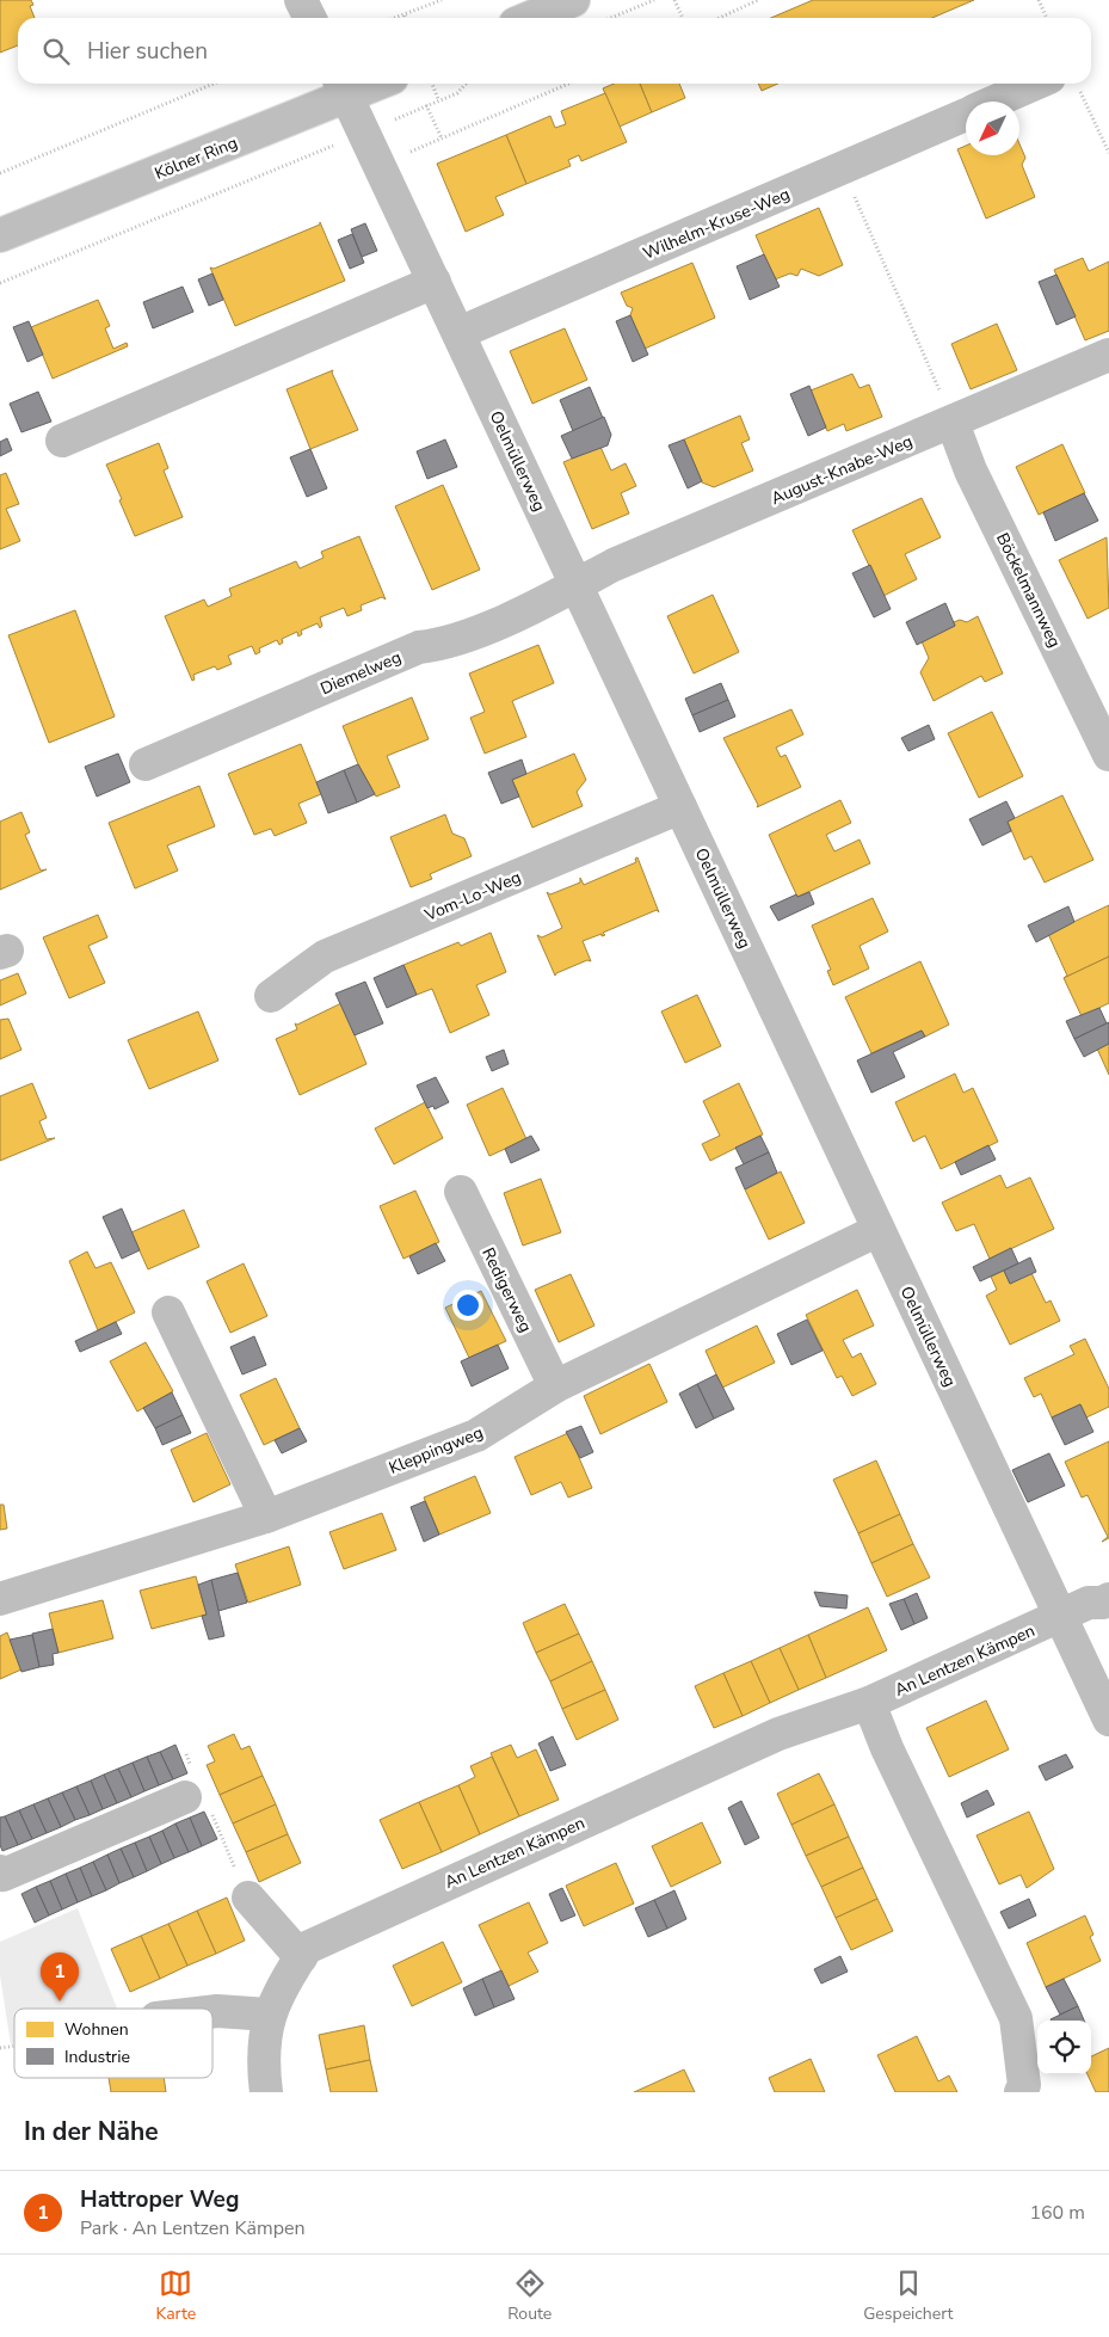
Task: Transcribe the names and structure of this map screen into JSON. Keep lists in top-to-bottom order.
{
  "streets": {
    "street": [
      "Kölner Ring",
      "Wilhelm-Kruse-Weg",
      "Oelmüllerweg",
      "August-Knabe-Weg",
      "Böckelmannweg",
      "Diemelweg",
      "Vom-Lo-Weg",
      "Redigerweg",
      "Kleppingweg",
      "An Lentzen Kämpen"
    ]
  },
  "crossings": [
    ["Kölner Ring", "Oelmüllerweg"],
    ["Wilhelm-Kruse-Weg", "Oelmüllerweg"],
    ["Oelmüllerweg", "August-Knabe-Weg"],
    ["Oelmüllerweg", "Diemelweg"],
    ["Oelmüllerweg", "Vom-Lo-Weg"],
    ["Oelmüllerweg", "Kleppingweg"],
    ["Oelmüllerweg", "An Lentzen Kämpen"],
    ["August-Knabe-Weg", "Böckelmannweg"],
    ["August-Knabe-Weg", "Diemelweg"],
    ["Redigerweg", "Kleppingweg"]
  ],
  "legend": ["Wohnen", "Industrie"],
  "north": "bottom left",
  "page": {
    "search": "Hier suchen",
    "pins": "1",
    "heading": "In der Nähe",
    "list": [
      {
        "mark": "1",
        "name": "Hattroper Weg",
        "note": "Park · An Lentzen Kämpen",
        "value": "160 m"
      }
    ],
    "nav": ["Karte", "Route", "Gespeichert"]
  }
}
